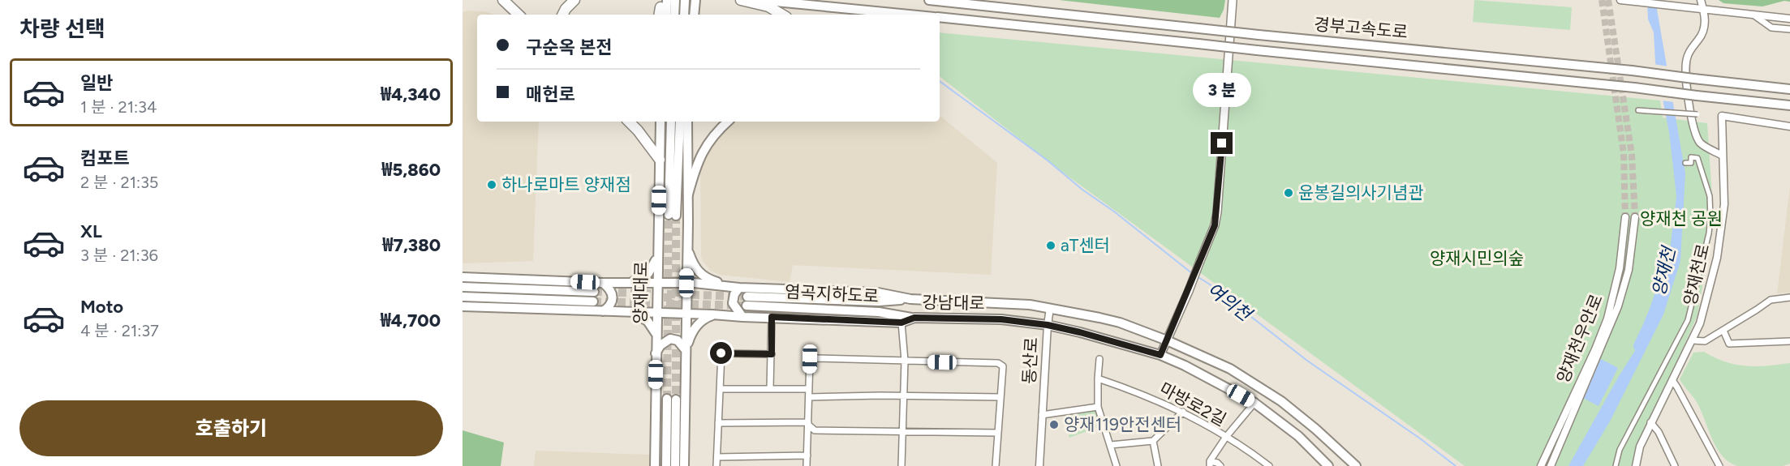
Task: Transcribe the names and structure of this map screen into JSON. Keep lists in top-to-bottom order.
{
  "streets": {
    "main road": [
      "경부고속도로",
      "양재대로",
      "염곡지하도로",
      "강남대로"
    ],
    "street": [
      "양재천로",
      "양재천우안로",
      "동산로",
      "마방로2길"
    ]
  },
  "crossings": [
    ["양재대로", "강남대로"],
    ["염곡지하도로", "강남대로"],
    ["강남대로", "동산로"]
  ],
  "water": ["양재천", "여의천"],
  "parks": ["양재천 공원", "양재시민의숲"],
  "places": [
    "하나로마트 양재점",
    "윤봉길의사기념관",
    "aT센터",
    "양재119안전센터"
  ],
  "page": {
    "heading": "차량 선택",
    "banner": ["구순옥 본전", "매헌로"],
    "list": [
      {
        "name": "일반",
        "note": "1 분 · 21:34",
        "value": "₩4,340"
      },
      {
        "name": "컴포트",
        "note": "2 분 · 21:35",
        "value": "₩5,860"
      },
      {
        "name": "XL",
        "note": "3 분 · 21:36",
        "value": "₩7,380"
      },
      {
        "name": "Moto",
        "note": "4 분 · 21:37",
        "value": "₩4,700"
      }
    ],
    "bubble": "3 분",
    "buttons": "호출하기"
  }
}
